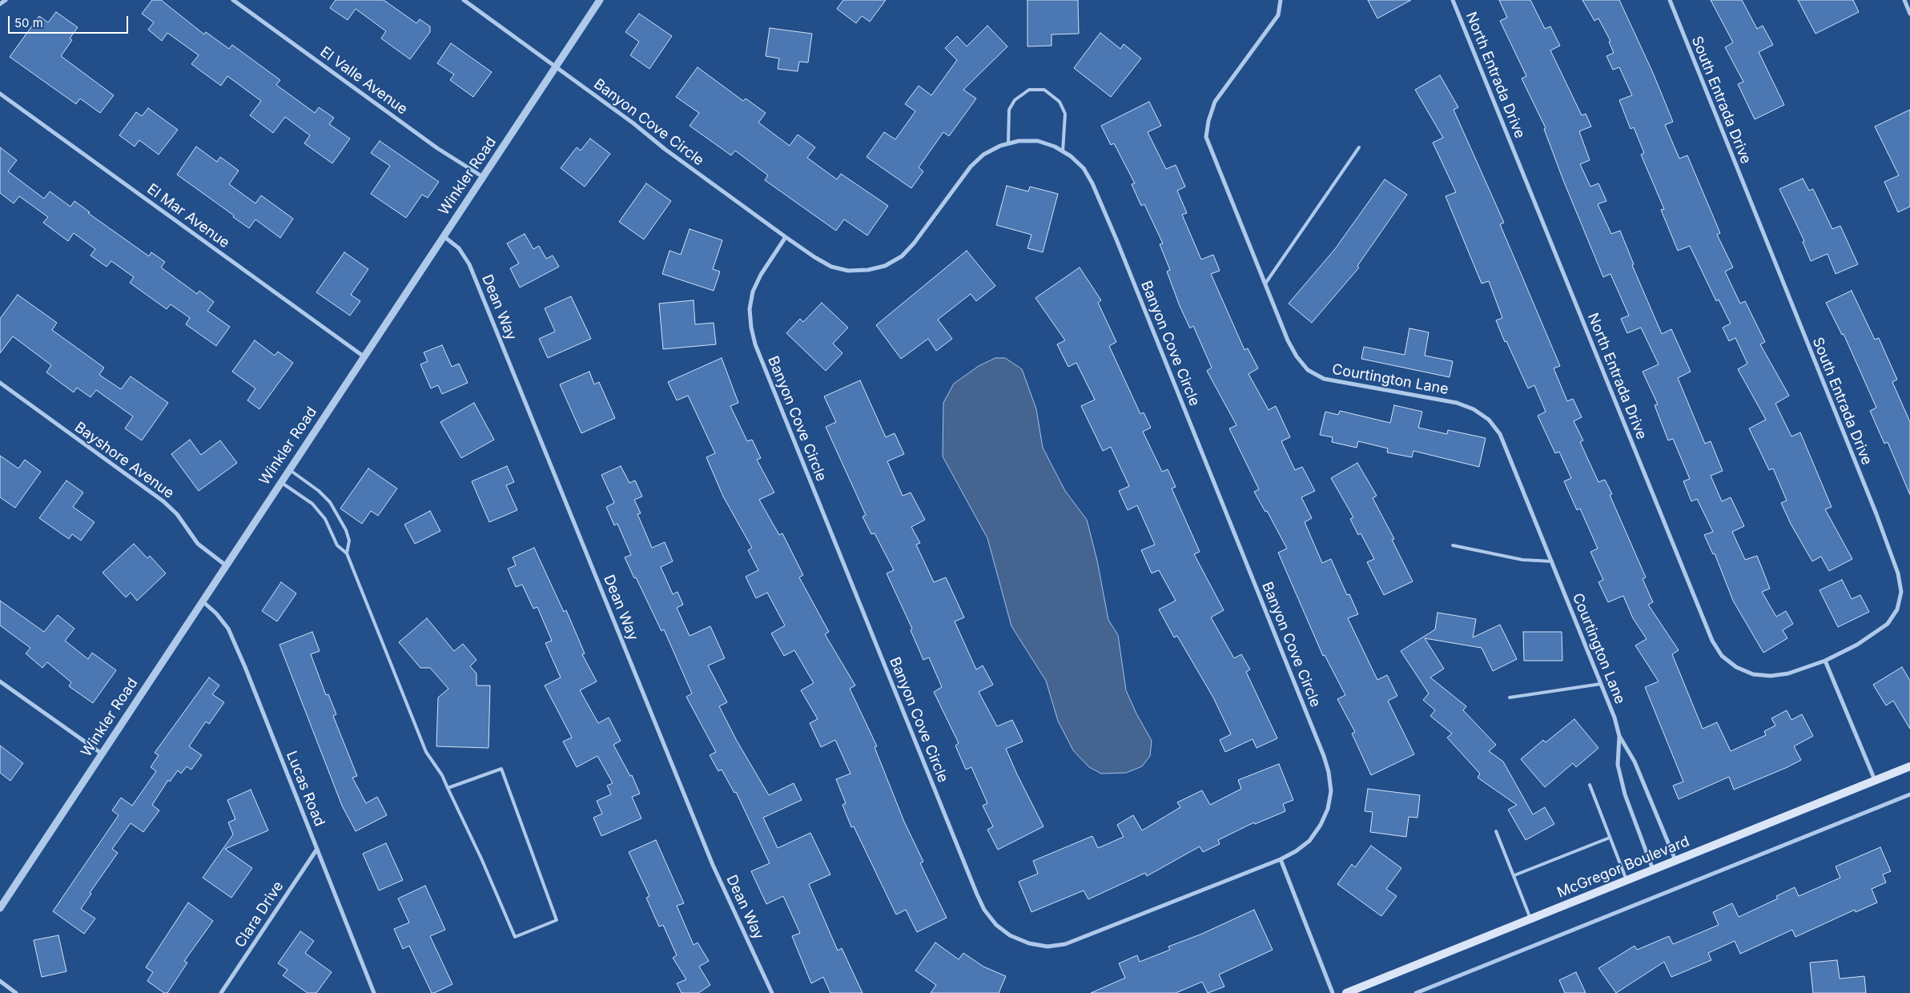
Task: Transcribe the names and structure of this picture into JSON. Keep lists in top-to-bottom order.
{
  "streets": {
    "main road": ["McGregor Boulevard"],
    "street": [
      "North Entrada Drive",
      "El Valle Avenue",
      "South Entrada Drive",
      "Banyon Cove Circle",
      "Winkler Road",
      "El Mar Avenue",
      "Dean Way",
      "Courtington Lane",
      "Bayshore Avenue",
      "Lucas Road",
      "Clara Drive"
    ]
  },
  "crossings": [
    ["North Entrada Drive", "South Entrada Drive"],
    ["El Valle Avenue", "Winkler Road"],
    ["Banyon Cove Circle", "Winkler Road"],
    ["Winkler Road", "El Mar Avenue"],
    ["Winkler Road", "Dean Way"],
    ["Winkler Road", "Bayshore Avenue"],
    ["Winkler Road", "Lucas Road"],
    ["Courtington Lane", "McGregor Boulevard"],
    ["Lucas Road", "Clara Drive"]
  ],
  "scale_bar": "50 m"
}
